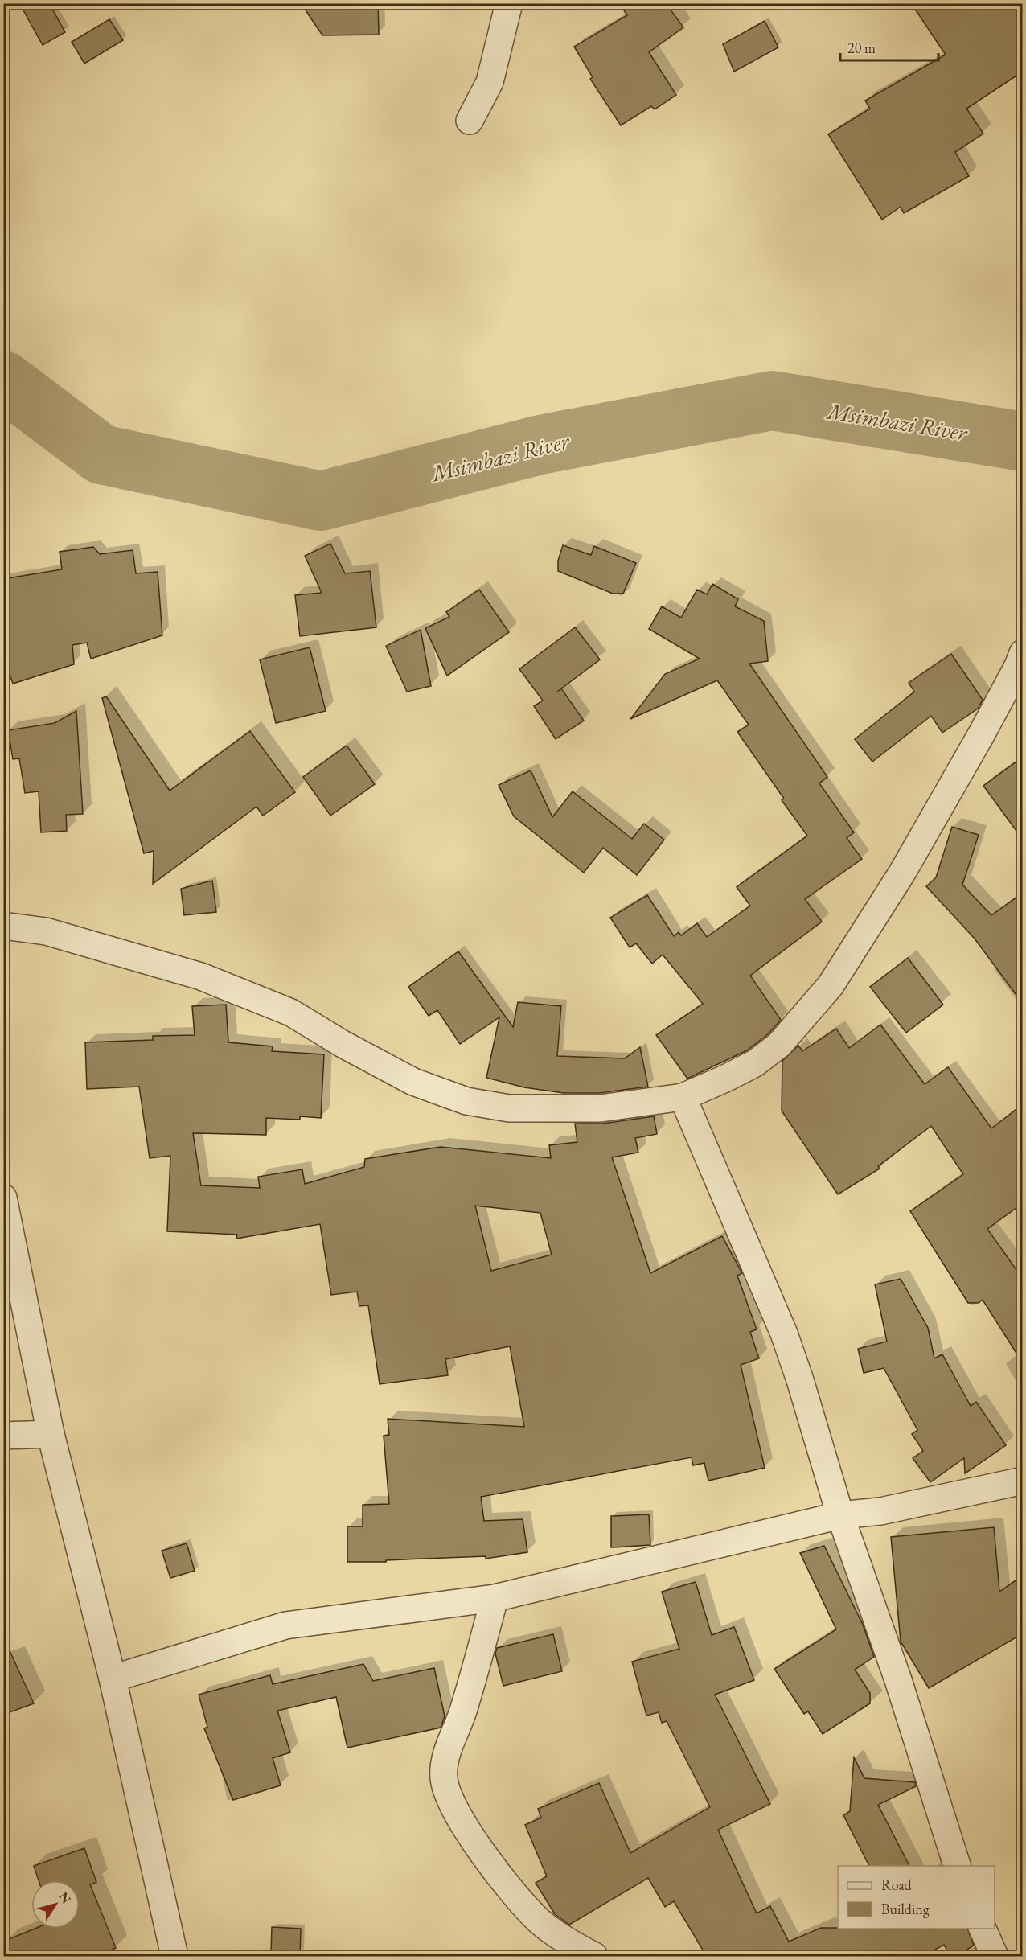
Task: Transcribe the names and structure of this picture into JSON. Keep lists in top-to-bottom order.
{
  "water": ["Msimbazi River"],
  "legend": ["Road", "Building"],
  "scale_bar": "20 m",
  "north": "top right"
}
